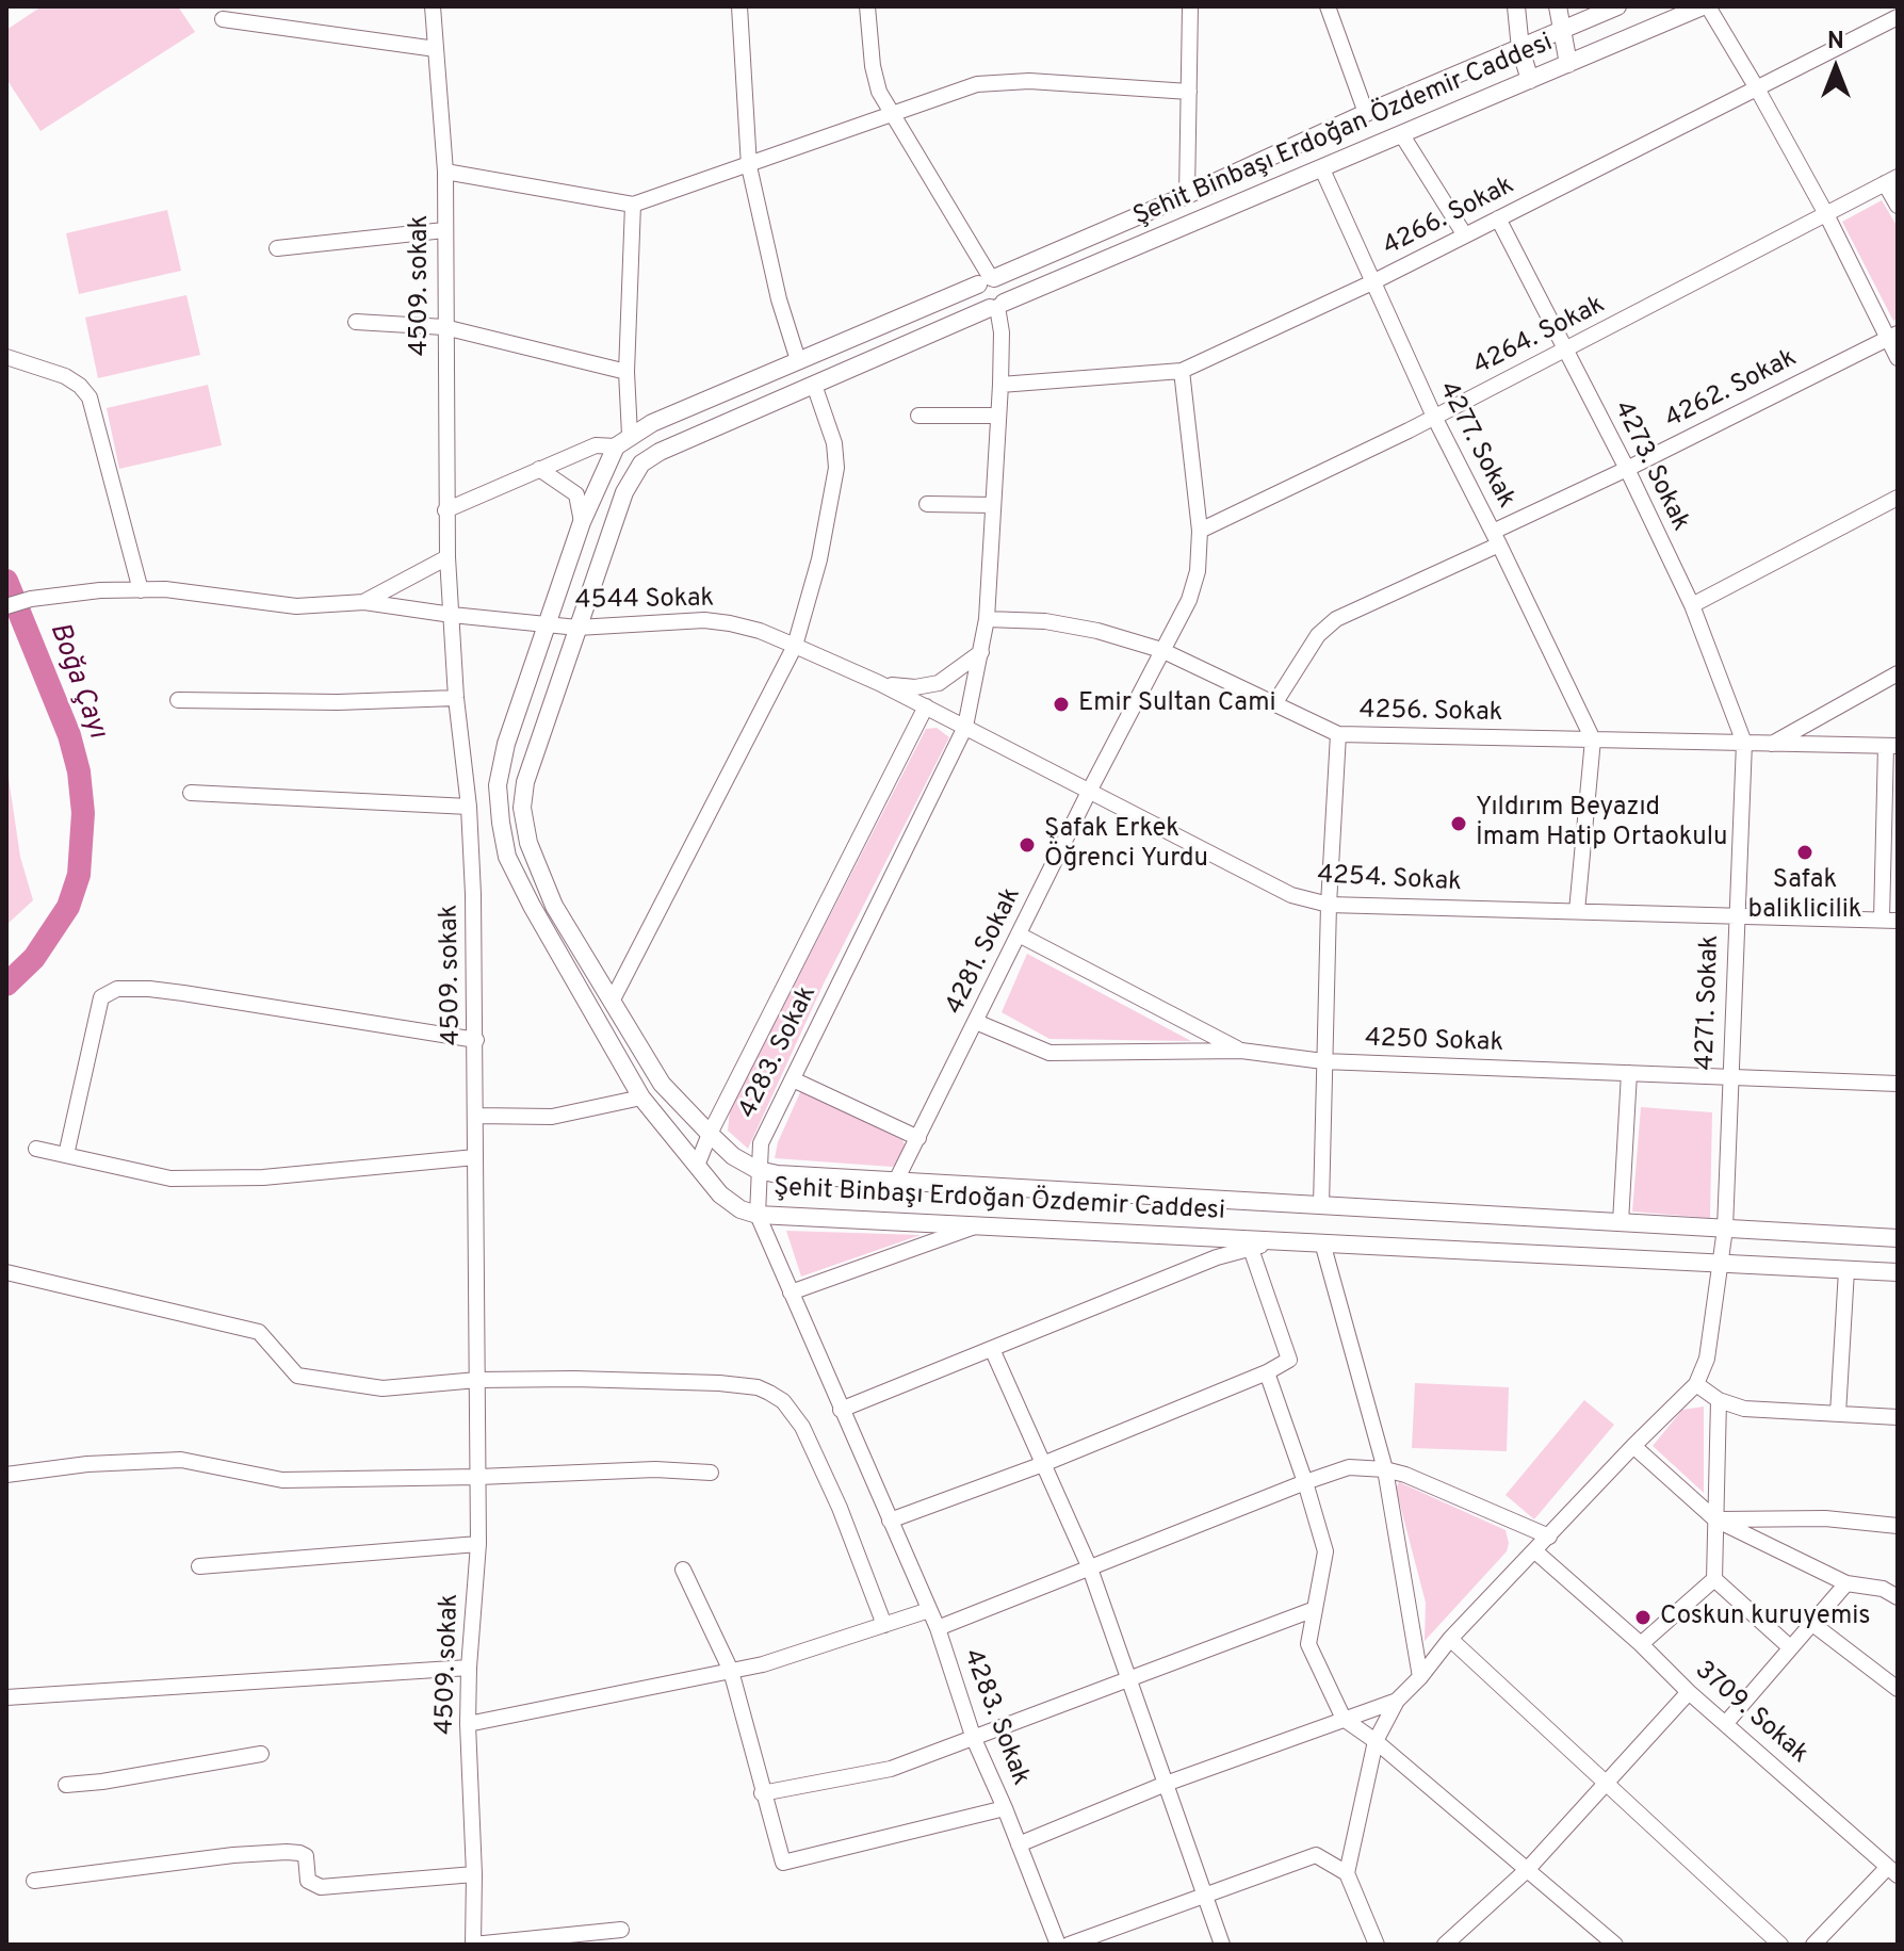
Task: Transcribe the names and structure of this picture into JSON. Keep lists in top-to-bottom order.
{
  "streets": {
    "main road": ["Şehit Binbaşı Erdoğan Özdemir Caddesi"],
    "street": [
      "4266. Sokak",
      "4509. sokak",
      "4264. Sokak",
      "4262. Sokak",
      "4277. Sokak",
      "4273. Sokak",
      "4544 Sokak",
      "4256. Sokak",
      "4254. Sokak",
      "4281. Sokak",
      "4271. Sokak",
      "4250 Sokak",
      "4283. Sokak",
      "3709. Sokak"
    ]
  },
  "crossings": [
    ["Şehit Binbaşı Erdoğan Özdemir Caddesi", "4277. Sokak"],
    ["Şehit Binbaşı Erdoğan Özdemir Caddesi", "4544 Sokak"],
    ["Şehit Binbaşı Erdoğan Özdemir Caddesi", "4281. Sokak"],
    ["Şehit Binbaşı Erdoğan Özdemir Caddesi", "4271. Sokak"],
    ["Şehit Binbaşı Erdoğan Özdemir Caddesi", "4283. Sokak"],
    ["4266. Sokak", "4277. Sokak"],
    ["4266. Sokak", "4273. Sokak"],
    ["4266. Sokak", "4281. Sokak"],
    ["4266. Sokak", "4283. Sokak"],
    ["4509. sokak", "4544 Sokak"],
    ["4264. Sokak", "4277. Sokak"],
    ["4264. Sokak", "4273. Sokak"],
    ["4264. Sokak", "4281. Sokak"],
    ["4262. Sokak", "4277. Sokak"],
    ["4262. Sokak", "4273. Sokak"],
    ["4262. Sokak", "4256. Sokak"],
    ["4277. Sokak", "4256. Sokak"],
    ["4273. Sokak", "4256. Sokak"],
    ["4273. Sokak", "4271. Sokak"],
    ["4544 Sokak", "4254. Sokak"],
    ["4256. Sokak", "4281. Sokak"],
    ["4256. Sokak", "4271. Sokak"],
    ["4256. Sokak", "4283. Sokak"],
    ["4254. Sokak", "4281. Sokak"],
    ["4254. Sokak", "4271. Sokak"],
    ["4254. Sokak", "4283. Sokak"],
    ["4281. Sokak", "4250 Sokak"],
    ["4271. Sokak", "4250 Sokak"]
  ],
  "water": ["Boğa Çayı"],
  "places": [
    "Emir Sultan Cami",
    "Yıldırım Beyazıd İmam Hatip Ortaokulu",
    "Şafak Erkek Öğrenci Yurdu",
    "Safak baliklicilik",
    "Coskun kuruyemis"
  ],
  "north": "top"
}
